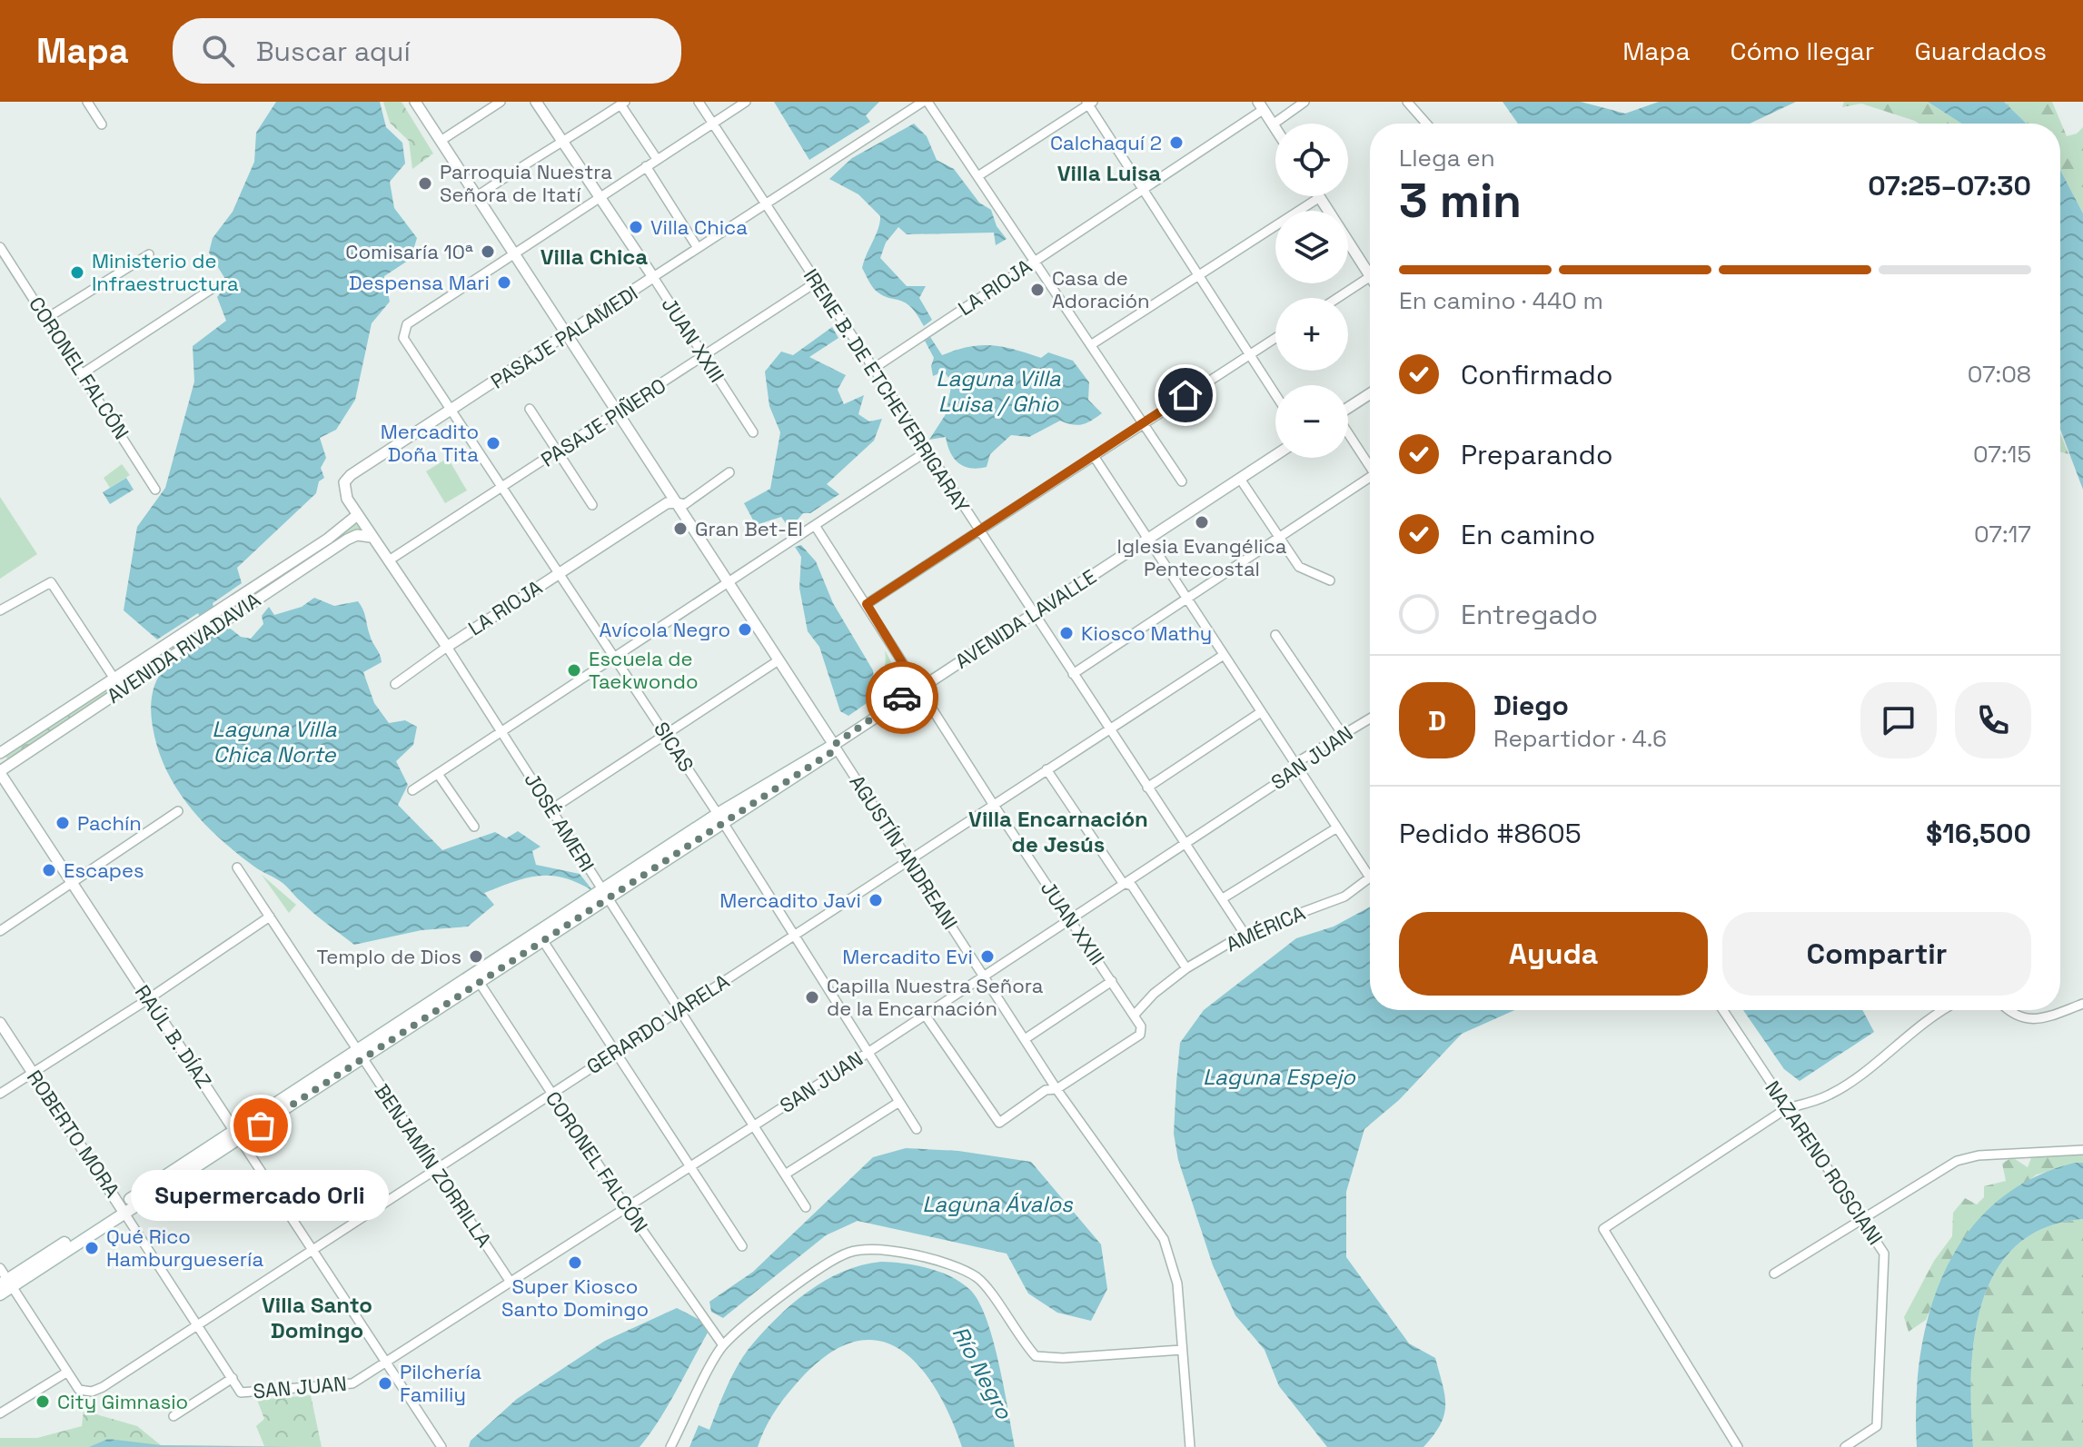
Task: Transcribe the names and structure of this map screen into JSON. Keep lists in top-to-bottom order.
{
  "streets": {
    "main road": ["AVENIDA LAVALLE"],
    "street": [
      "LA RIOJA",
      "PASAJE PALAMEDI",
      "JUAN XXIII",
      "CORONEL FALCÓN",
      "IRENE B. DE ETCHEVERRIGARAY",
      "PASAJE PIÑERO",
      "AVENIDA RIVADAVIA",
      "SICAS",
      "SAN JUAN",
      "JOSÉ AMERI",
      "AGUSTÍN ANDREANI",
      "AMÉRICA",
      "GERARDO VARELA",
      "RAÚL B. DÍAZ",
      "ROBERTO MORA",
      "NAZARENO ROSCIANI",
      "BENJAMÍN ZORRILLA"
    ]
  },
  "crossings": [
    ["LA RIOJA", "IRENE B. DE ETCHEVERRIGARAY"],
    ["LA RIOJA", "SICAS"],
    ["LA RIOJA", "JOSÉ AMERI"],
    ["LA RIOJA", "AGUSTÍN ANDREANI"],
    ["PASAJE PALAMEDI", "JUAN XXIII"],
    ["PASAJE PALAMEDI", "IRENE B. DE ETCHEVERRIGARAY"],
    ["PASAJE PALAMEDI", "SICAS"],
    ["PASAJE PALAMEDI", "JOSÉ AMERI"],
    ["PASAJE PALAMEDI", "AGUSTÍN ANDREANI"],
    ["JUAN XXIII", "PASAJE PIÑERO"],
    ["JUAN XXIII", "AVENIDA LAVALLE"],
    ["JUAN XXIII", "SAN JUAN"],
    ["JUAN XXIII", "AGUSTÍN ANDREANI"],
    ["JUAN XXIII", "AMÉRICA"],
    ["JUAN XXIII", "GERARDO VARELA"],
    ["CORONEL FALCÓN", "AVENIDA LAVALLE"],
    ["CORONEL FALCÓN", "SAN JUAN"],
    ["CORONEL FALCÓN", "GERARDO VARELA"],
    ["IRENE B. DE ETCHEVERRIGARAY", "PASAJE PIÑERO"],
    ["IRENE B. DE ETCHEVERRIGARAY", "AVENIDA LAVALLE"],
    ["IRENE B. DE ETCHEVERRIGARAY", "SAN JUAN"],
    ["IRENE B. DE ETCHEVERRIGARAY", "AMÉRICA"],
    ["IRENE B. DE ETCHEVERRIGARAY", "GERARDO VARELA"],
    ["PASAJE PIÑERO", "SICAS"],
    ["PASAJE PIÑERO", "JOSÉ AMERI"],
    ["PASAJE PIÑERO", "AGUSTÍN ANDREANI"],
    ["AVENIDA LAVALLE", "SICAS"],
    ["AVENIDA LAVALLE", "JOSÉ AMERI"],
    ["AVENIDA LAVALLE", "AGUSTÍN ANDREANI"],
    ["AVENIDA LAVALLE", "RAÚL B. DÍAZ"],
    ["AVENIDA LAVALLE", "ROBERTO MORA"],
    ["AVENIDA LAVALLE", "BENJAMÍN ZORRILLA"],
    ["AVENIDA RIVADAVIA", "JOSÉ AMERI"],
    ["AVENIDA RIVADAVIA", "RAÚL B. DÍAZ"],
    ["SICAS", "SAN JUAN"],
    ["SICAS", "AGUSTÍN ANDREANI"],
    ["SICAS", "GERARDO VARELA"],
    ["SAN JUAN", "JOSÉ AMERI"],
    ["SAN JUAN", "AGUSTÍN ANDREANI"],
    ["SAN JUAN", "RAÚL B. DÍAZ"],
    ["SAN JUAN", "ROBERTO MORA"],
    ["SAN JUAN", "BENJAMÍN ZORRILLA"],
    ["JOSÉ AMERI", "GERARDO VARELA"],
    ["AGUSTÍN ANDREANI", "GERARDO VARELA"],
    ["GERARDO VARELA", "RAÚL B. DÍAZ"],
    ["GERARDO VARELA", "ROBERTO MORA"],
    ["GERARDO VARELA", "BENJAMÍN ZORRILLA"]
  ],
  "districts": [
    "Villa Luisa",
    "Villa Chica",
    "Villa Encarnación de Jesús",
    "Villa Santo Domingo"
  ],
  "water": [
    "Laguna Villa Luisa / Ghio",
    "Laguna Villa Chica Norte",
    "Laguna Espejo",
    "Laguna Ávalos",
    "Río Negro"
  ],
  "places": [
    "Calchaquí 2",
    "Parroquia Nuestra Señora de Itatí",
    "Villa Chica",
    "Comisaría 10ª",
    "Ministerio de Infraestructura",
    "Despensa Mari",
    "Casa de Adoración",
    "Mercadito Doña Tita",
    "Iglesia Evangélica Pentecostal",
    "Gran Bet-El",
    "Avícola Negro",
    "Kiosco Mathy",
    "Escuela de Taekwondo",
    "Pachín",
    "Escapes",
    "Mercadito Javi",
    "Templo de Dios",
    "Mercadito Evi",
    "Capilla Nuestra Señora de la Encarnación",
    "Supermercado Orli",
    "Qué Rico Hamburguesería",
    "Super Kiosco Santo Domingo",
    "Pilchería Familiy",
    "City Gimnasio"
  ],
  "page": {
    "header": "Mapa",
    "search": "Buscar aquí",
    "nav": ["Mapa", "Cómo llegar", "Guardados"],
    "map_buttons": ["+", "−"],
    "heading": ["3 min", "Llega en", "07:25–07:30"],
    "panel": [
      "Diego",
      "Repartidor · 4.6",
      "Pedido #8605",
      "$16,500"
    ],
    "bar": "En camino · 440 m",
    "list": [
      ["Confirmado", "07:08"],
      ["Preparando", "07:15"],
      ["En camino", "07:17"],
      "Entregado"
    ],
    "round": "D",
    "buttons": ["Ayuda", "Compartir"],
    "bubble": "Supermercado Orli"
  }
}
